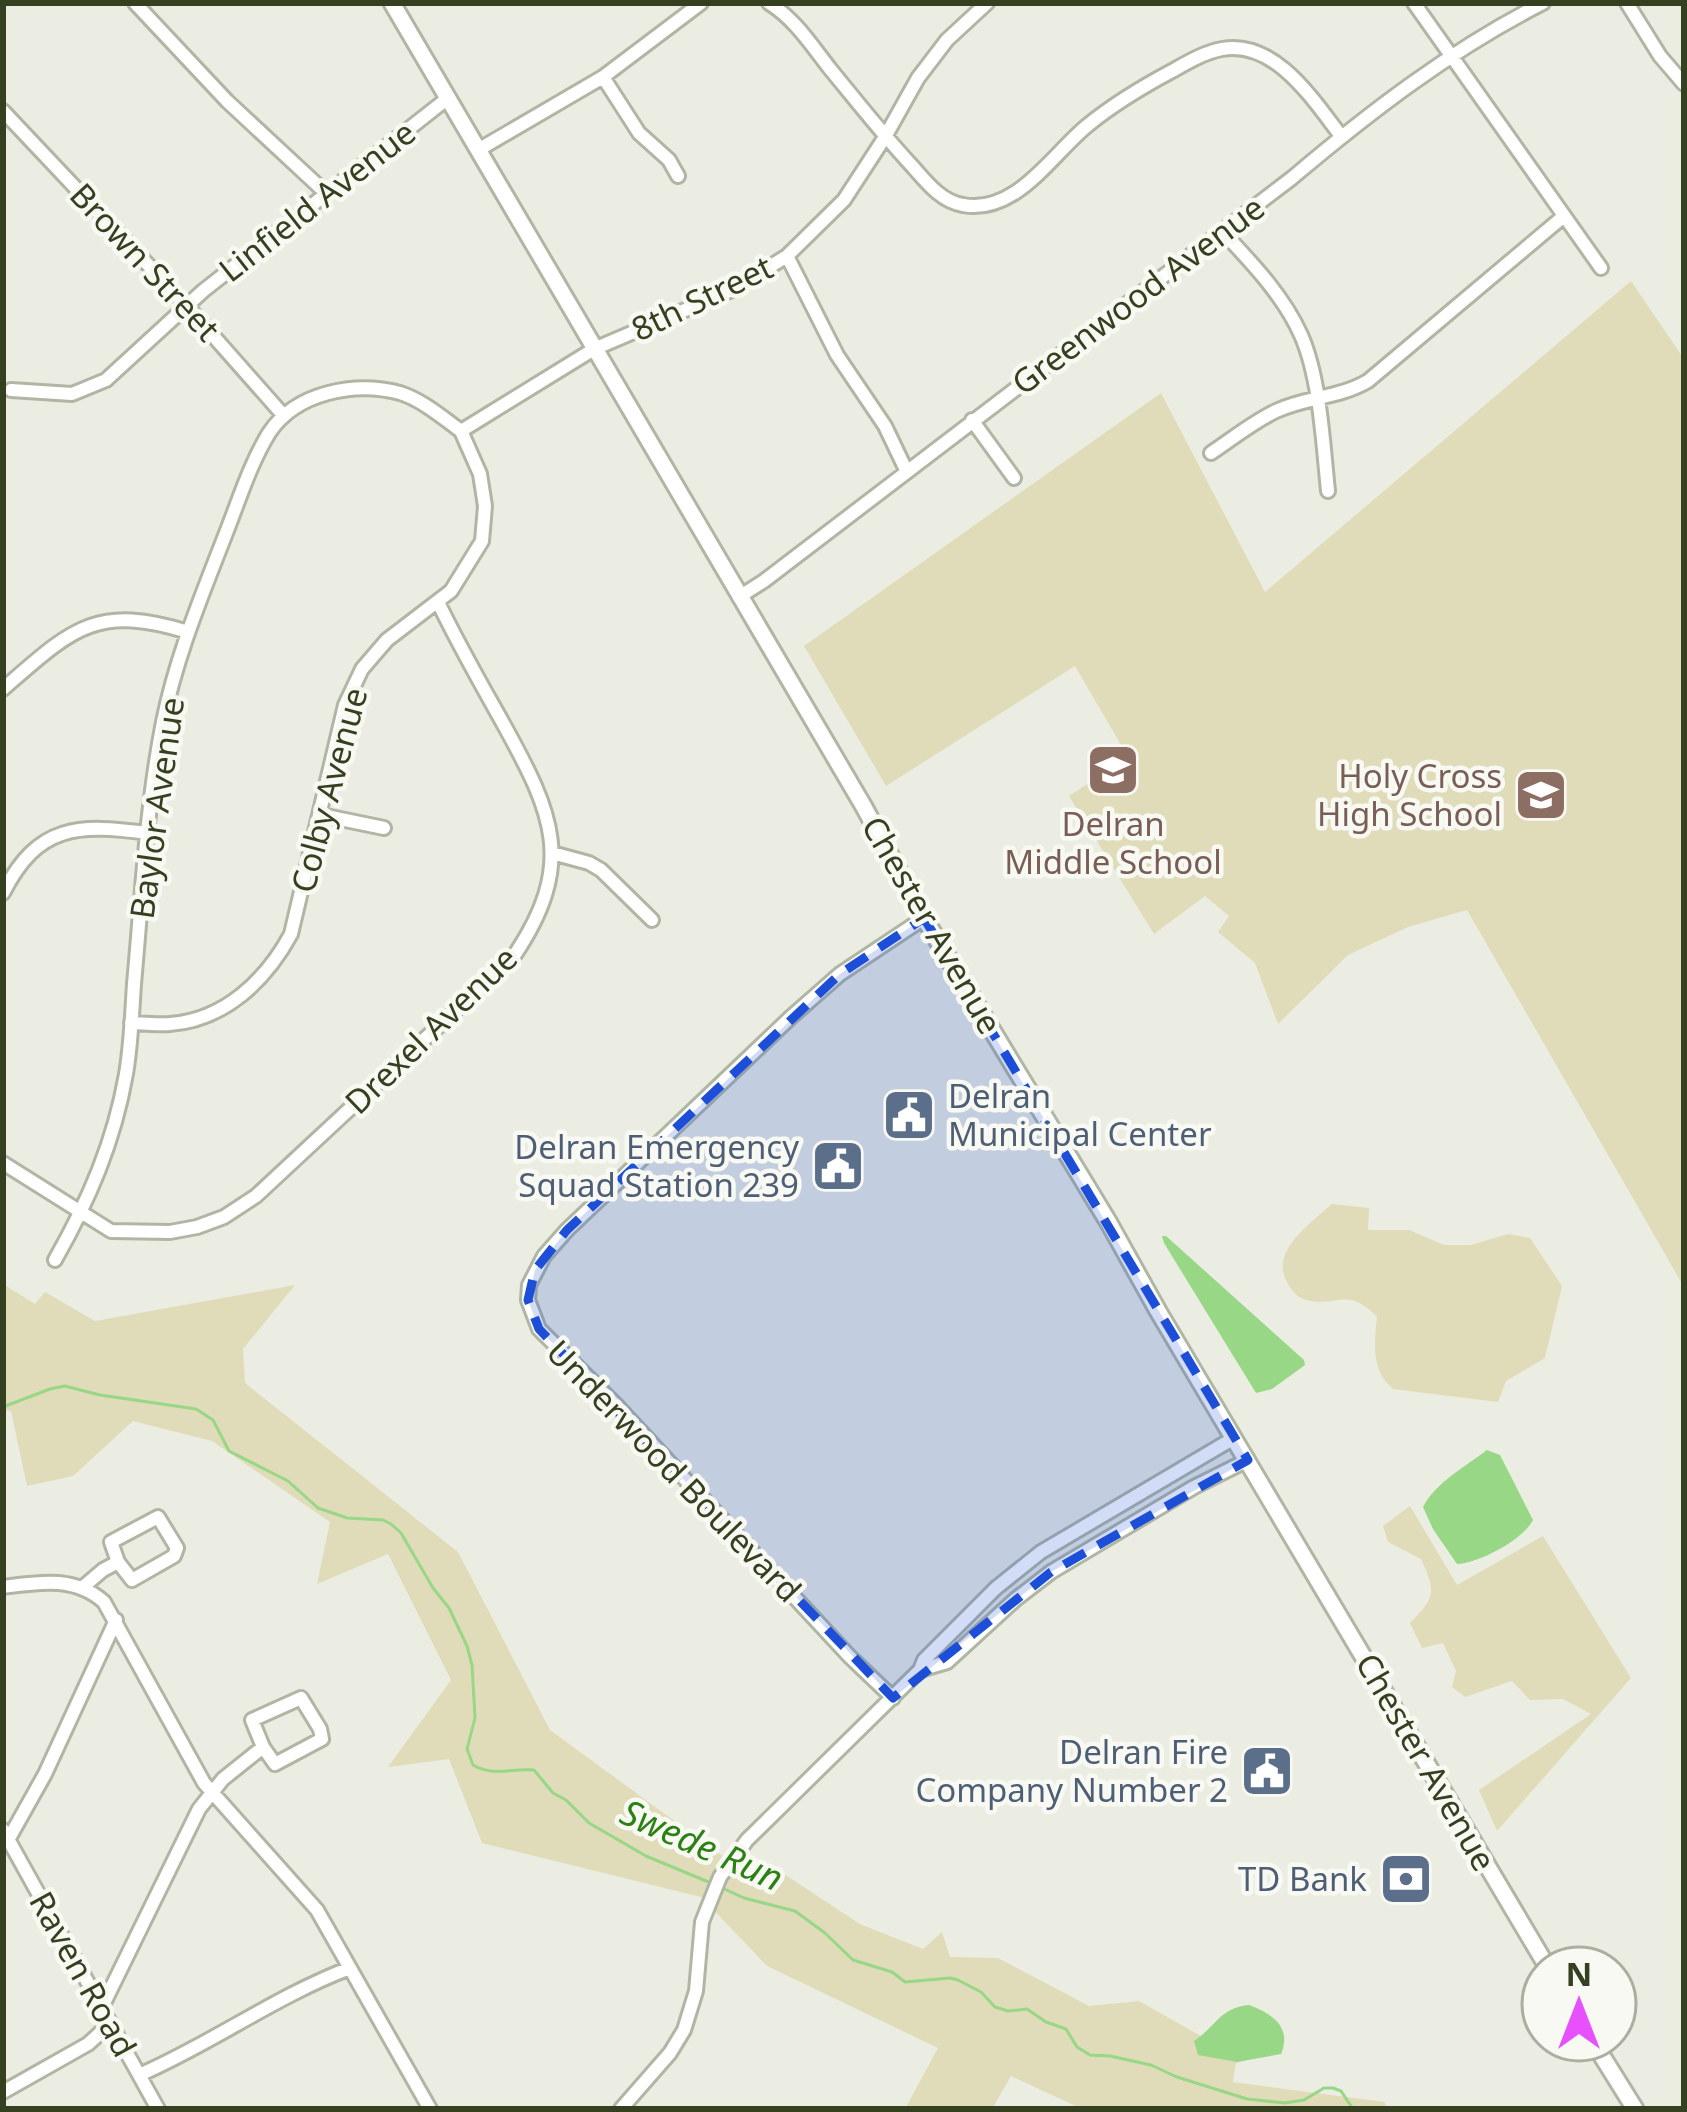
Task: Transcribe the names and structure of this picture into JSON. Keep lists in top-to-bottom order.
{
  "streets": {
    "street": [
      "Linfield Avenue",
      "Brown Street",
      "Greenwood Avenue",
      "8th Street",
      "Colby Avenue",
      "Baylor Avenue",
      "Chester Avenue",
      "Drexel Avenue",
      "Underwood Boulevard",
      "Raven Road"
    ]
  },
  "crossings": [
    ["Linfield Avenue", "Brown Street"],
    ["Linfield Avenue", "Chester Avenue"],
    ["Brown Street", "Baylor Avenue"],
    ["Greenwood Avenue", "Chester Avenue"],
    ["8th Street", "Colby Avenue"],
    ["8th Street", "Chester Avenue"],
    ["Colby Avenue", "Baylor Avenue"],
    ["Colby Avenue", "Drexel Avenue"],
    ["Baylor Avenue", "Drexel Avenue"],
    ["Chester Avenue", "Underwood Boulevard"]
  ],
  "water": ["Swede Run"],
  "places": {
    "school or university": ["Delran Middle School", "Holy Cross High School"],
    "public building": ["Delran Municipal Center", "Delran Emergency Squad Station 239", "Delran Fire Company Number 2"],
    "bank": ["TD Bank"]
  },
  "north": "top"
}
